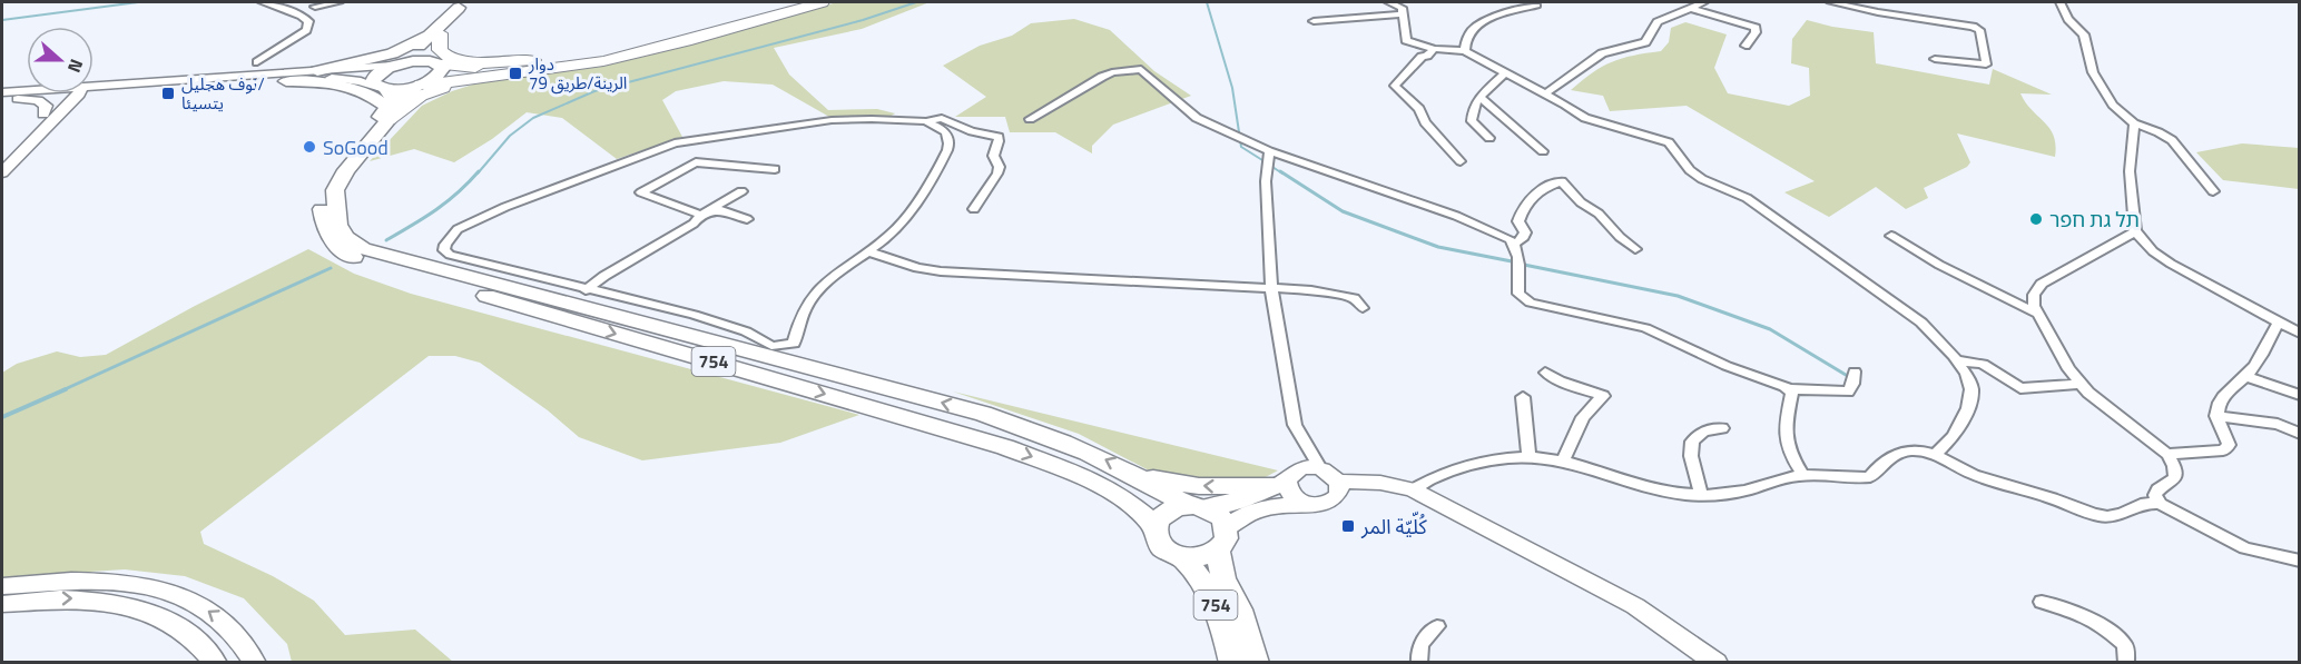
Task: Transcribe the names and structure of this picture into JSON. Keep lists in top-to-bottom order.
{
  "streets": {
    "main road": ["754"]
  },
  "places": {
    "transit": ["دوار الرينة/طريق 79", "نوف هجليل/ يتسيئا", "كُلّيّة المر"],
    "other": ["SoGood", "תל גת חפר"]
  },
  "north": "right"
}
